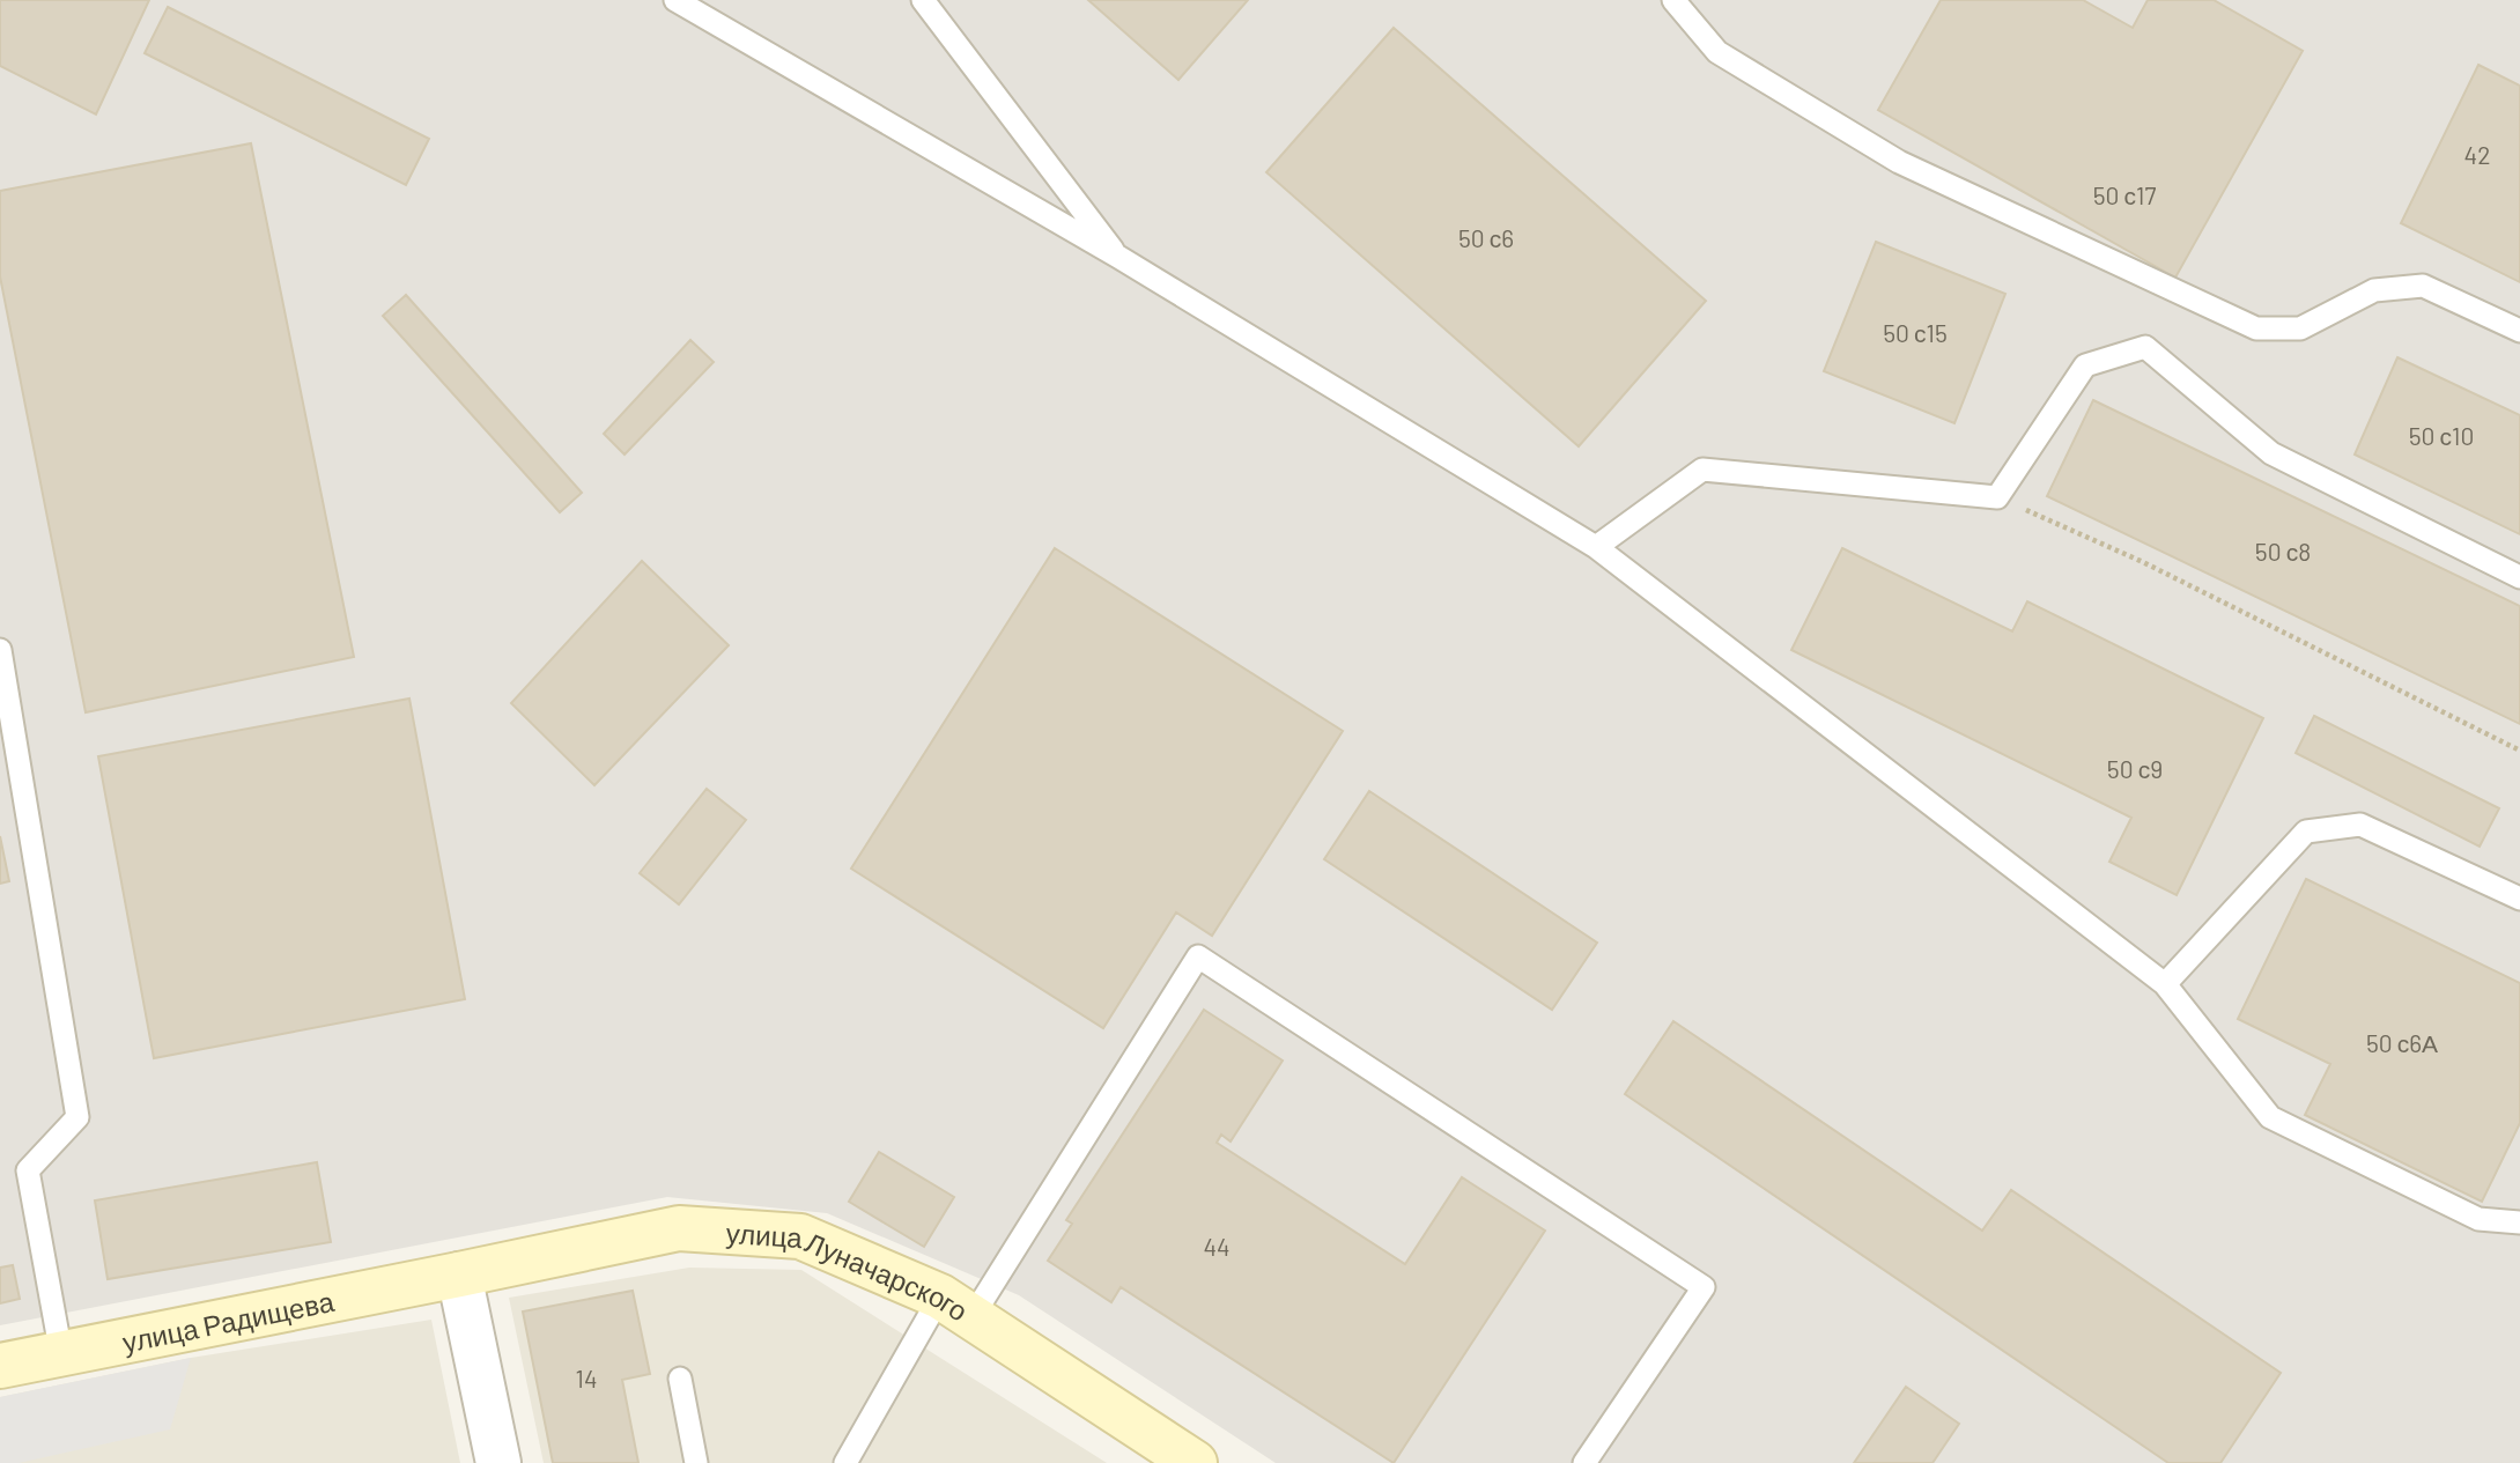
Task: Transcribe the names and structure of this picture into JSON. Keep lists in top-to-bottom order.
{
  "streets": {
    "street": ["улица Луначарского", "улица Радищева"]
  },
  "crossings": [
    ["улица Луначарского", "улица Радищева"]
  ],
  "house_numbers": [
    "42",
    "50 с17",
    "50 с6",
    "50 с15",
    "50 с10",
    "50 с8",
    "50 с9",
    "50 с6А",
    "44",
    "14"
  ]
}
